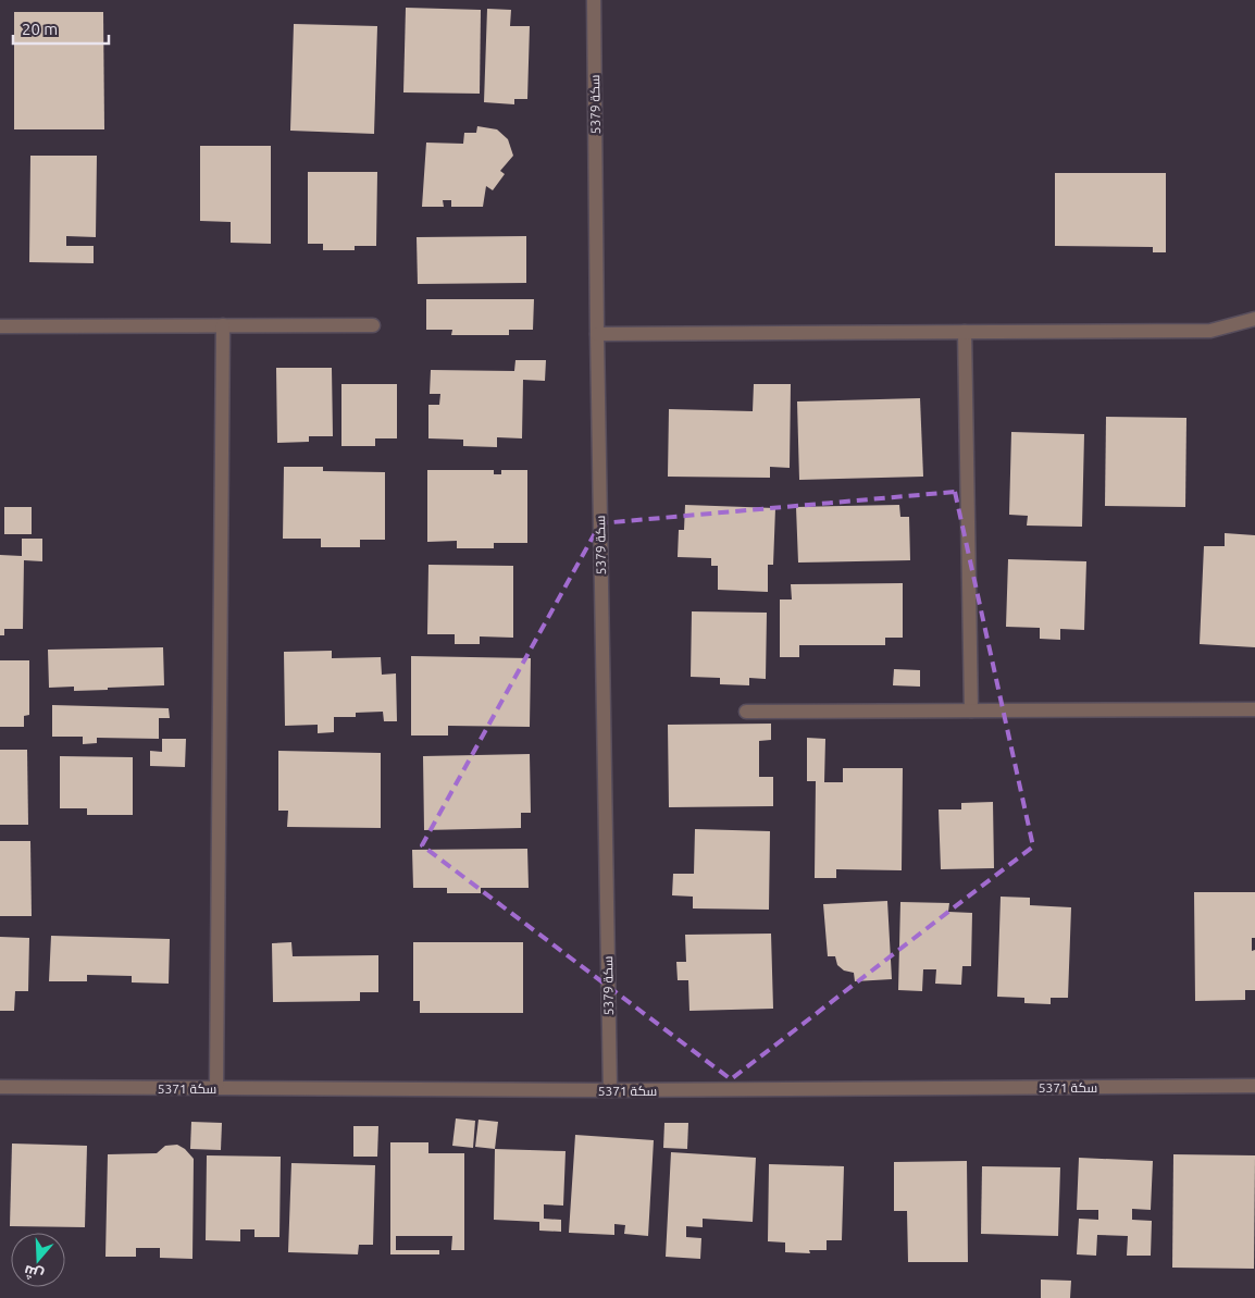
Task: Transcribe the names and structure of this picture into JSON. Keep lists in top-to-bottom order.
{
  "streets": {
    "street": ["سكة 5379", "سكة 5371"]
  },
  "crossings": [
    ["سكة 5379", "سكة 5371"]
  ],
  "scale_bar": "20 m",
  "north": "bottom"
}
